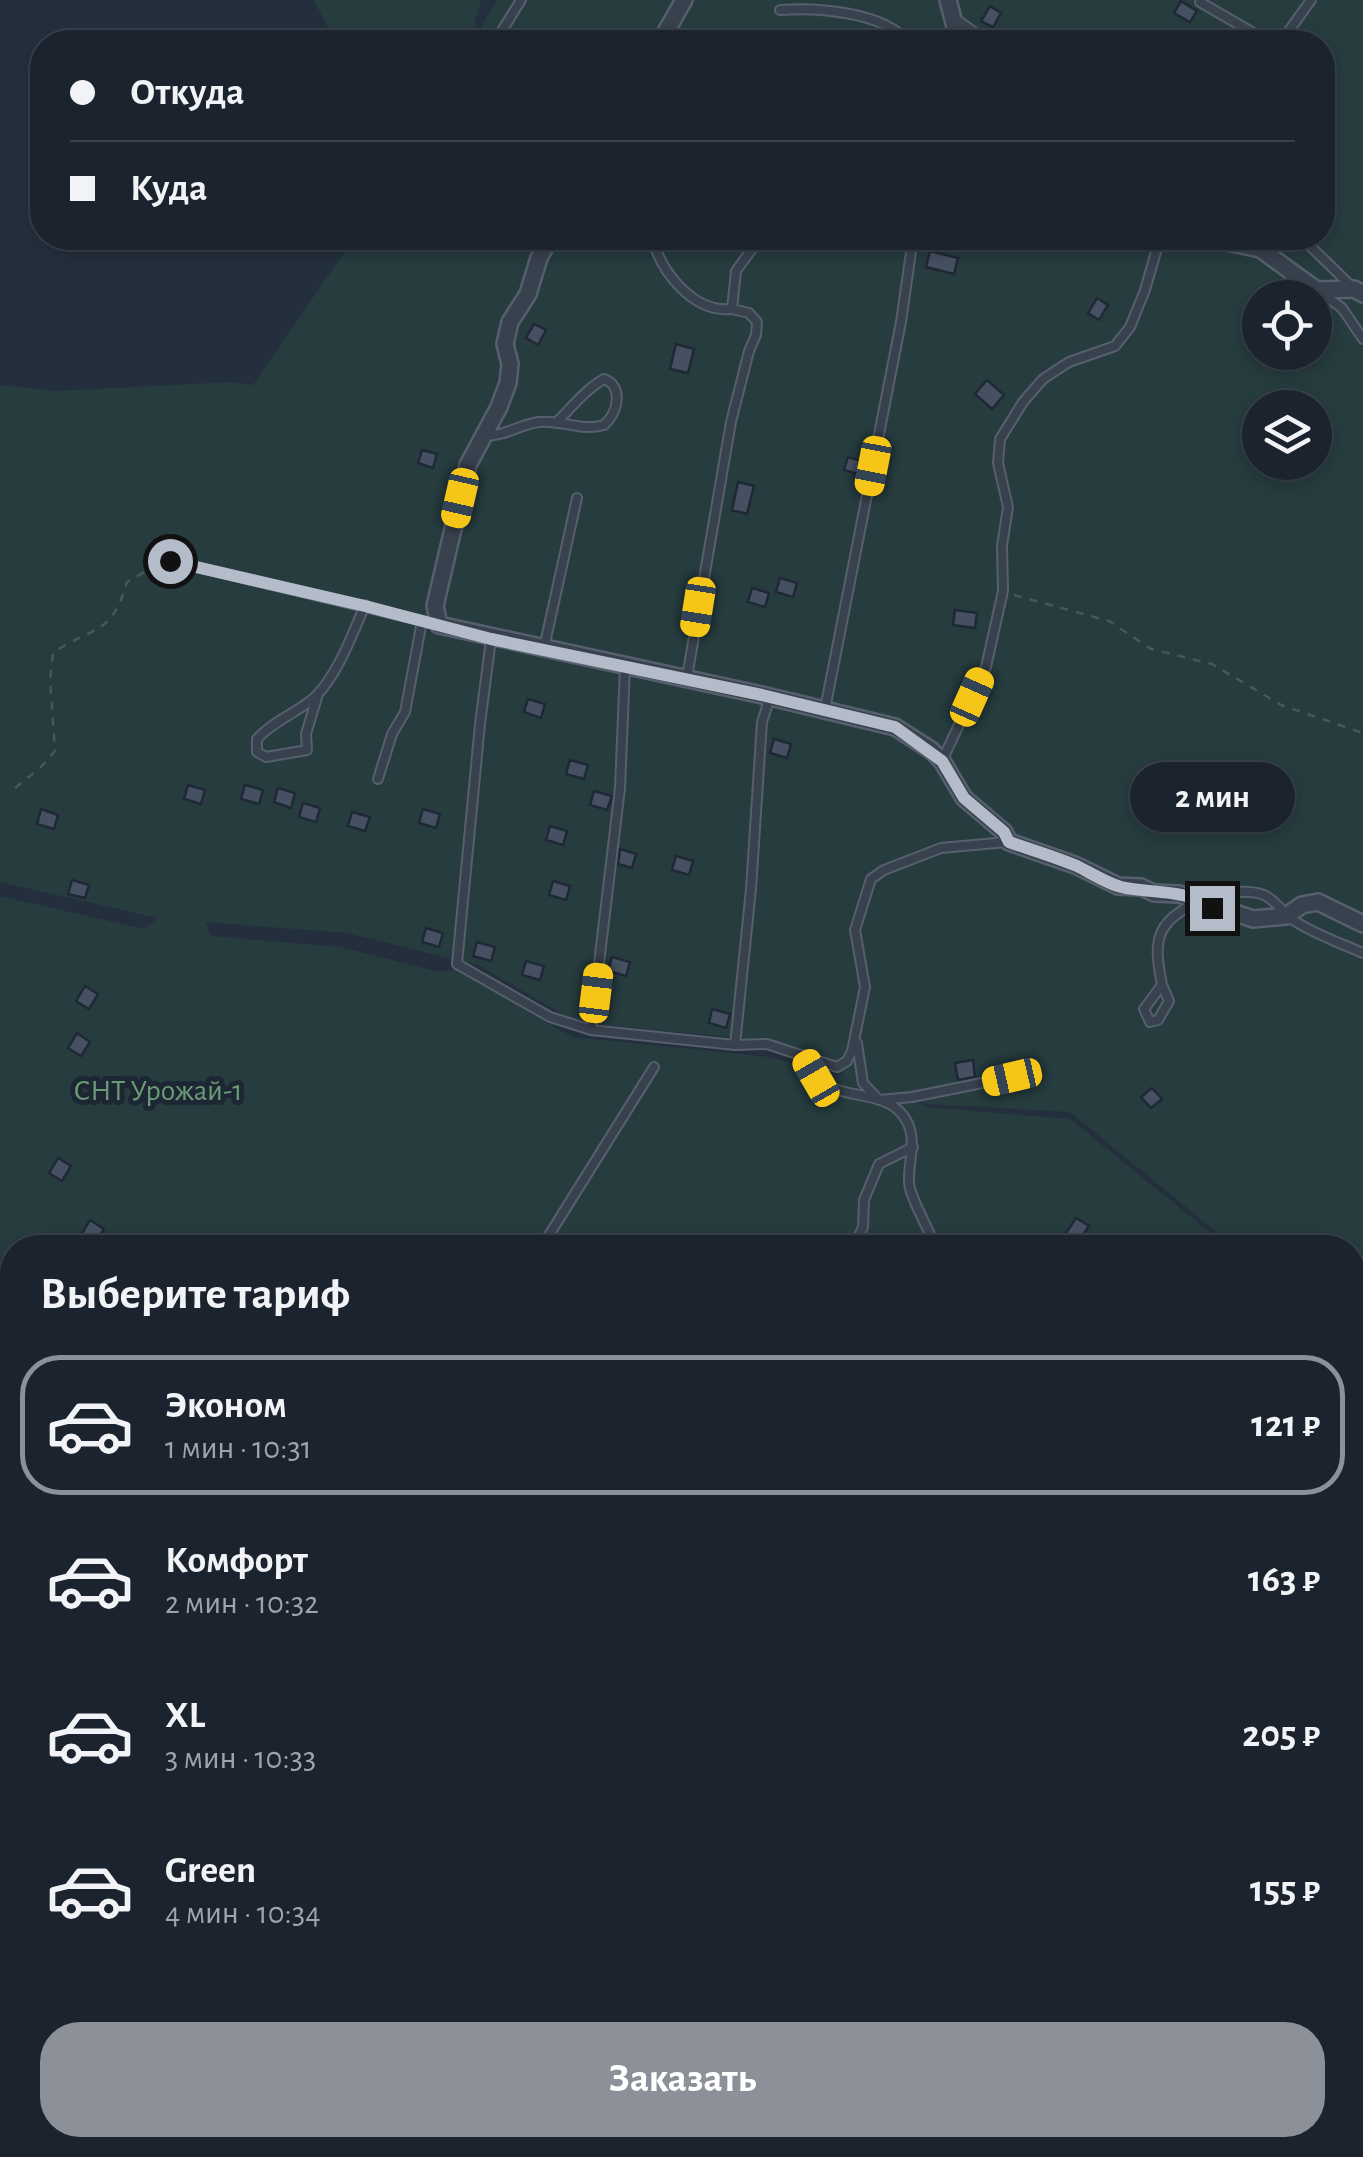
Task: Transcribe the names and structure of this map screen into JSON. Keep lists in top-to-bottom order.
{
  "parks": ["СНТ Урожай-1"],
  "page": {
    "banner": ["Откуда", "Куда"],
    "bubble": "2 мин",
    "heading": "Выберите тариф",
    "list": [
      {
        "name": "Эконом",
        "note": "1 мин · 10:31",
        "value": "121 ₽"
      },
      {
        "name": "Комфорт",
        "note": "2 мин · 10:32",
        "value": "163 ₽"
      },
      {
        "name": "XL",
        "note": "3 мин · 10:33",
        "value": "205 ₽"
      },
      {
        "name": "Green",
        "note": "4 мин · 10:34",
        "value": "155 ₽"
      }
    ],
    "buttons": "Заказать"
  }
}
